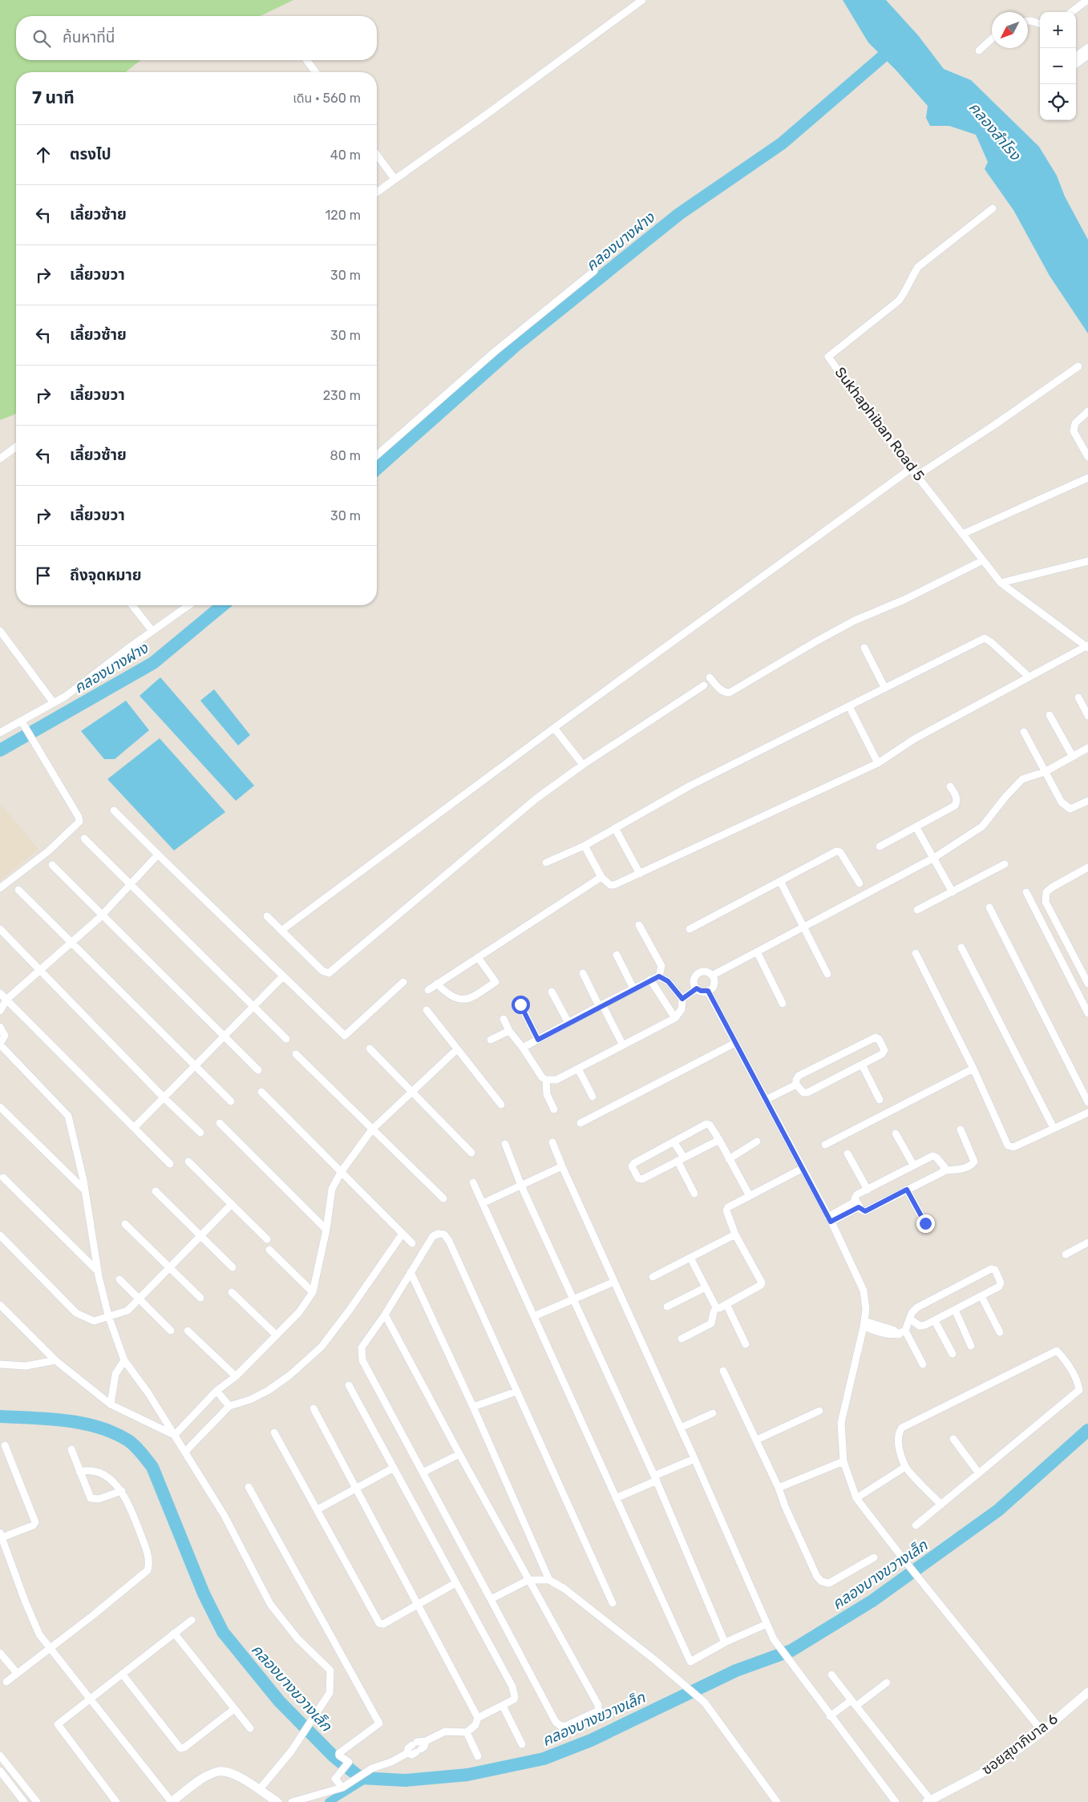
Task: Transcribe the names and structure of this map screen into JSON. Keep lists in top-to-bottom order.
{
  "streets": {
    "street": ["Sukhaphiban Road 5", "ซอยสุขาภิบาล 6"]
  },
  "water": ["คลองสำโรง", "คลองบางฝาง", "คลองบางขวางเล็ก"],
  "north": "bottom left",
  "page": {
    "map_buttons": ["+", "−"],
    "search": "ค้นหาที่นี่",
    "heading": ["7 นาที", "เดิน · 560 m"],
    "list": [
      ["ตรงไป", "40 m"],
      ["เลี้ยวซ้าย", "120 m"],
      ["เลี้ยวขวา", "30 m"],
      ["เลี้ยวซ้าย", "30 m"],
      ["เลี้ยวขวา", "230 m"],
      ["เลี้ยวซ้าย", "80 m"],
      ["เลี้ยวขวา", "30 m"],
      "ถึงจุดหมาย"
    ]
  }
}
